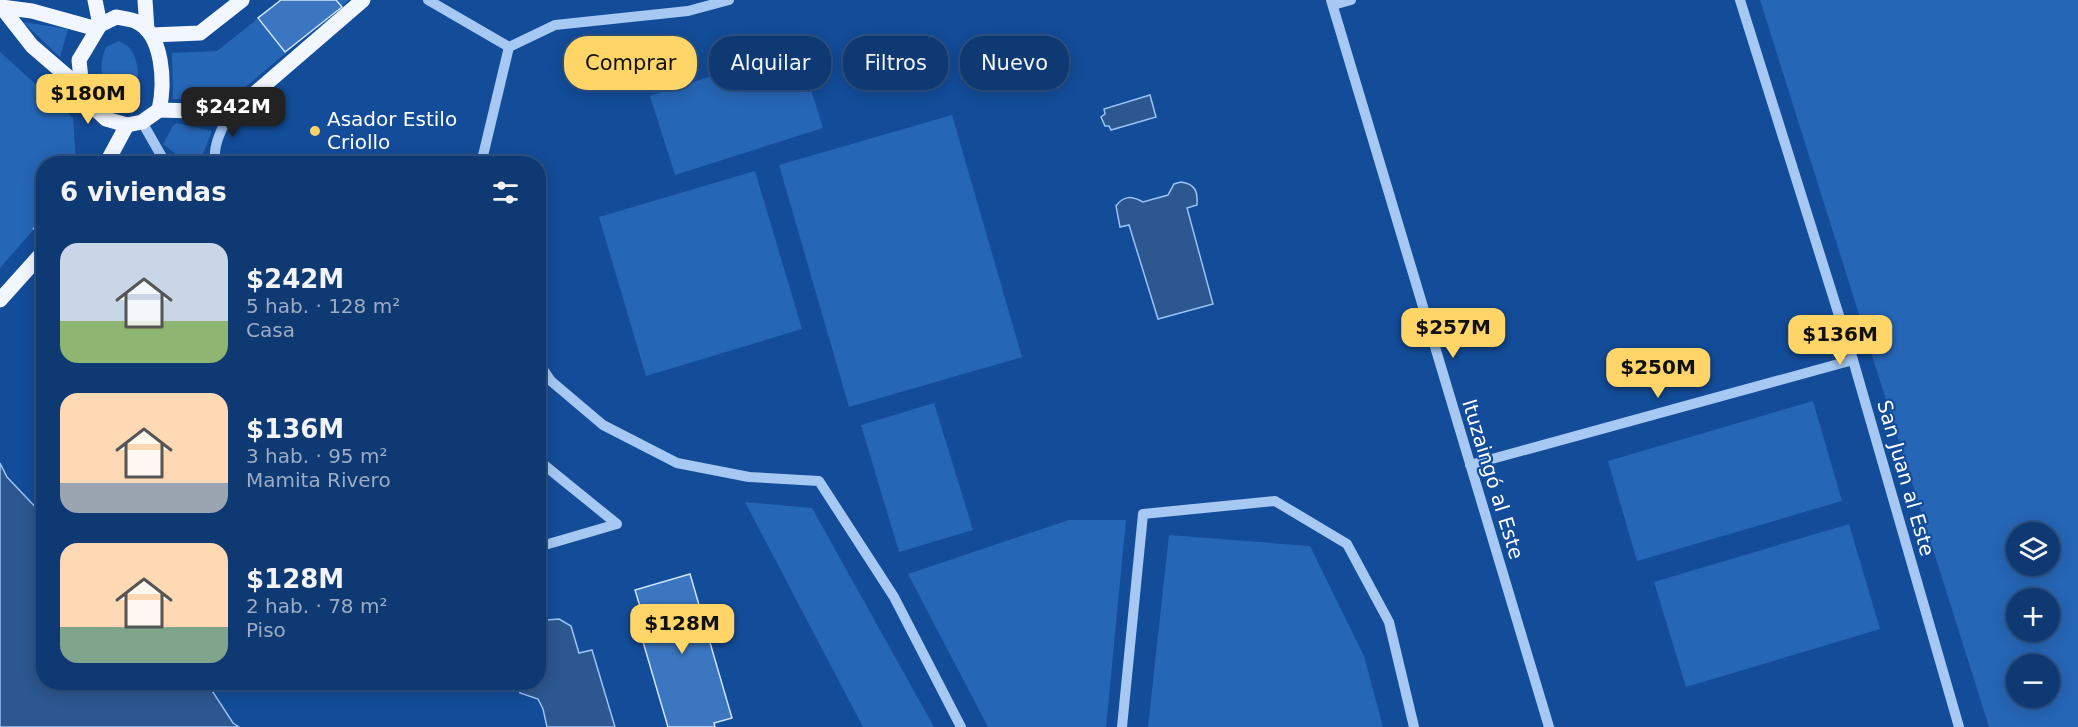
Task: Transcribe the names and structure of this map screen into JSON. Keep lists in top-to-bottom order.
{
  "streets": {
    "street": ["San Juan al Este", "Ituzaingó al Este"]
  },
  "places": ["Asador Estilo Criollo"],
  "page": {
    "chip": [
      "Comprar",
      "Alquilar",
      "Filtros",
      "Nuevo"
    ],
    "price": [
      "$180M",
      "$242M",
      "$257M",
      "$136M",
      "$250M",
      "$128M"
    ],
    "heading": "6 viviendas",
    "list": [
      {
        "name": "$242M",
        "note": "5 hab. · 128 m² · Casa"
      },
      {
        "name": "$136M",
        "note": "3 hab. · 95 m² · Mamita Rivero"
      },
      {
        "name": "$128M",
        "note": "2 hab. · 78 m² · Piso"
      }
    ],
    "map_buttons": ["+", "−"]
  }
}
